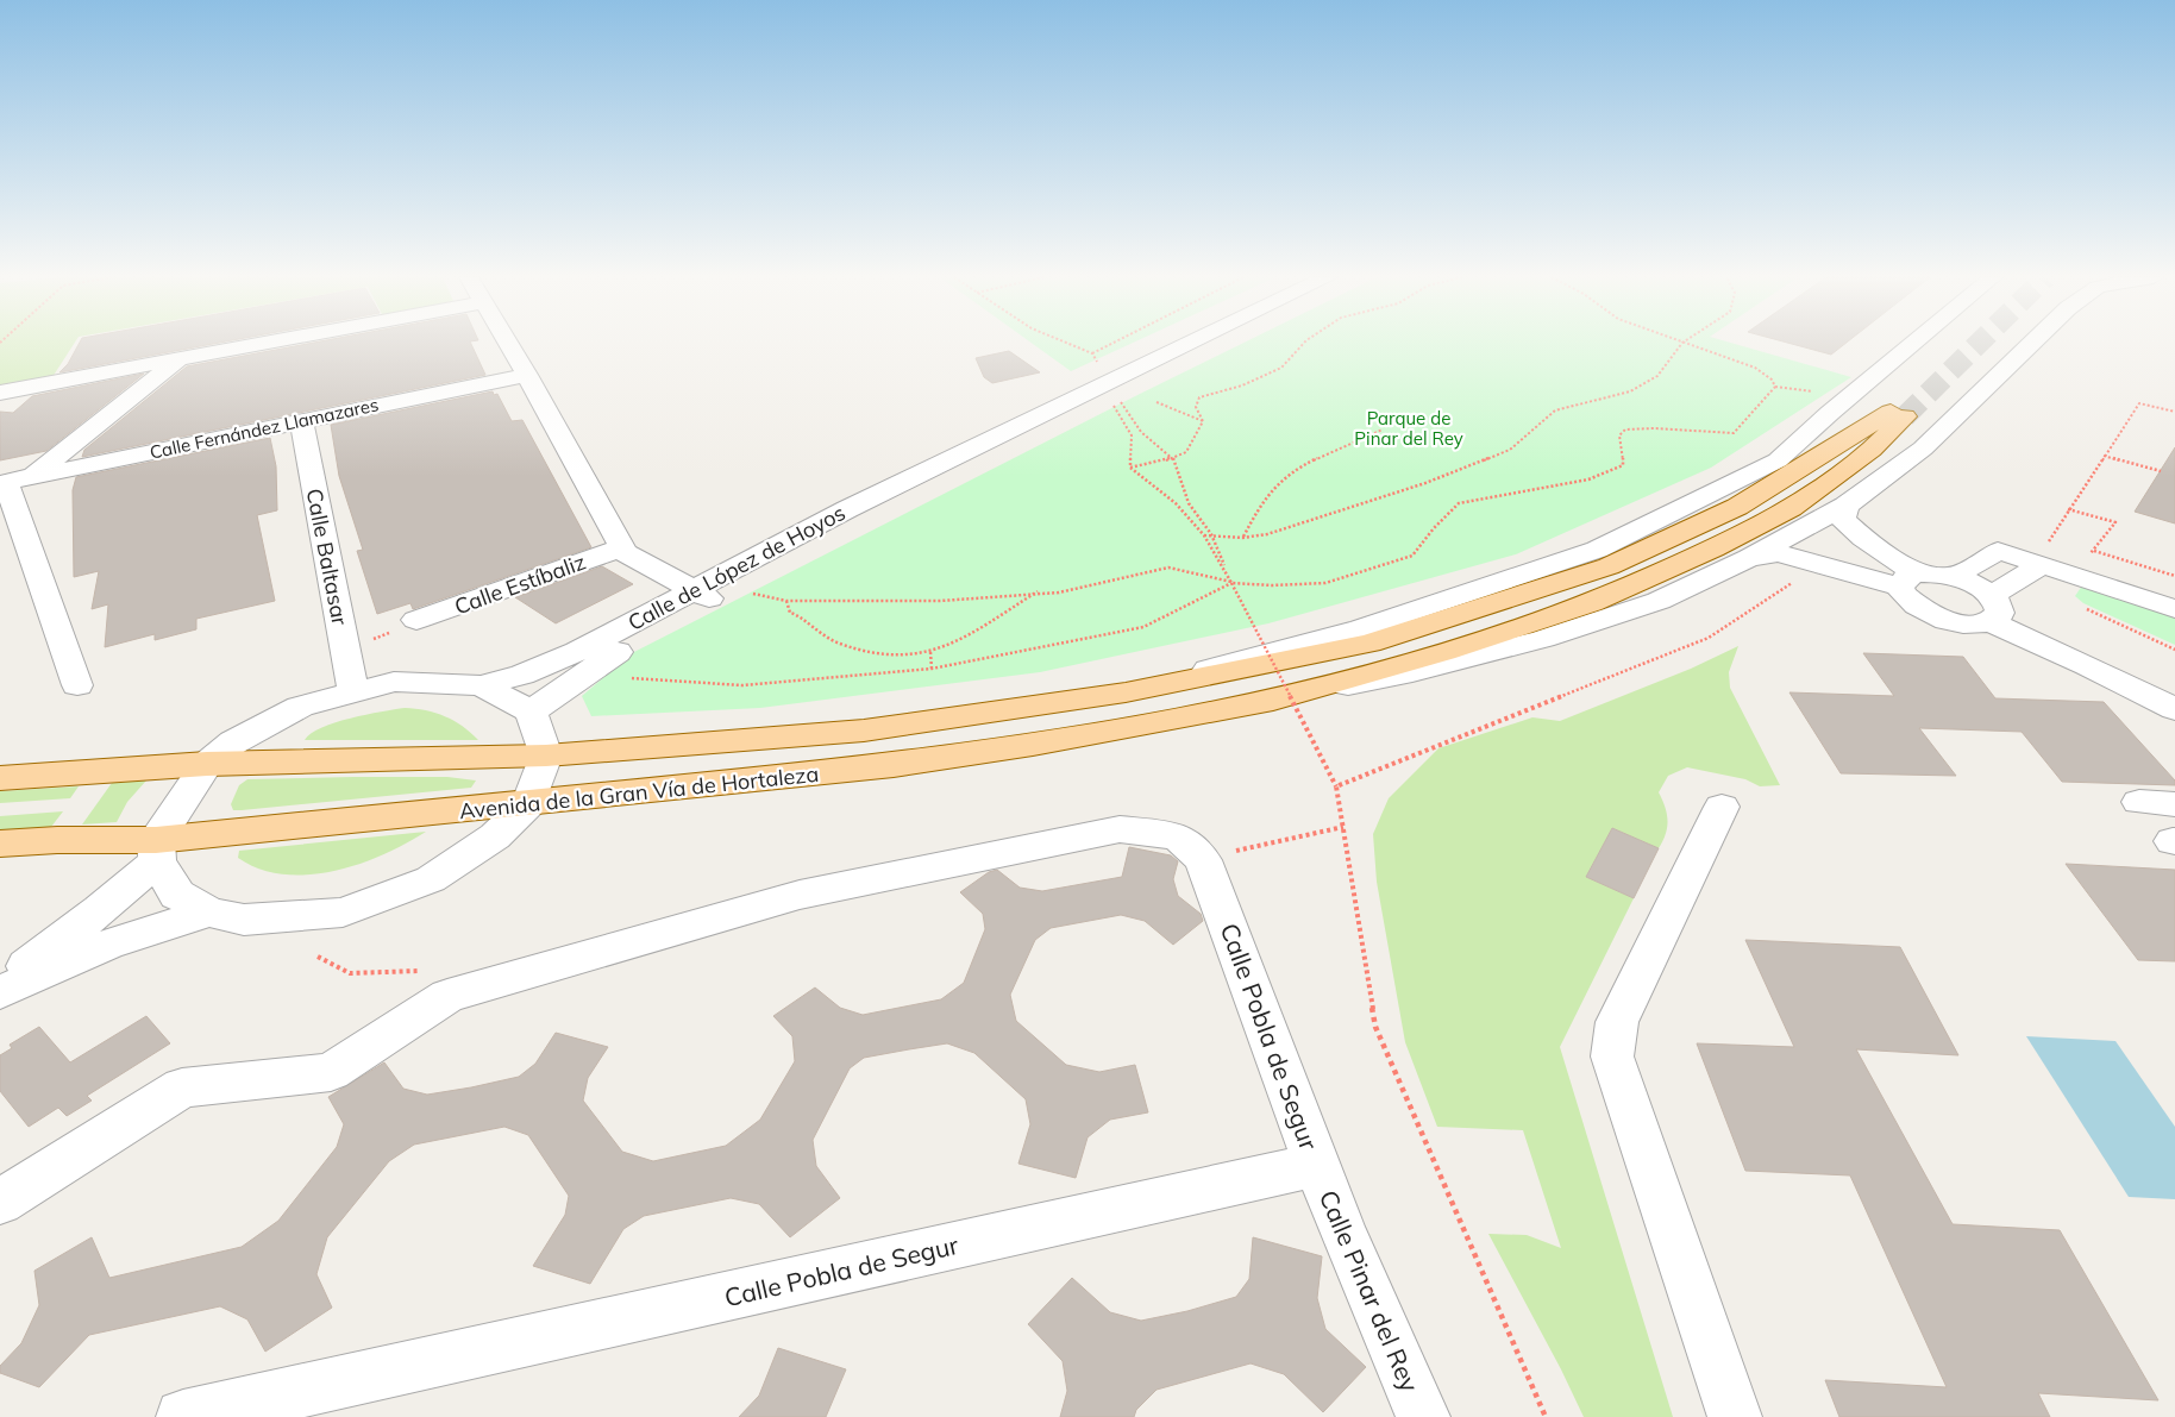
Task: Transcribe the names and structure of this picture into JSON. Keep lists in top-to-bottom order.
{
  "streets": {
    "main road": ["Avenida de la Gran Vía de Hortaleza"],
    "street": [
      "Calle Fernández Llamazares",
      "Calle Baltasar",
      "Calle de López de Hoyos",
      "Calle Estíbaliz",
      "Calle Pobla de Segur",
      "Calle Pinar del Rey"
    ]
  },
  "crossings": [
    ["Calle Fernández Llamazares", "Calle Baltasar"],
    ["Calle Pobla de Segur", "Calle Pinar del Rey"]
  ],
  "parks": ["Parque de Pinar del Rey"]
}
